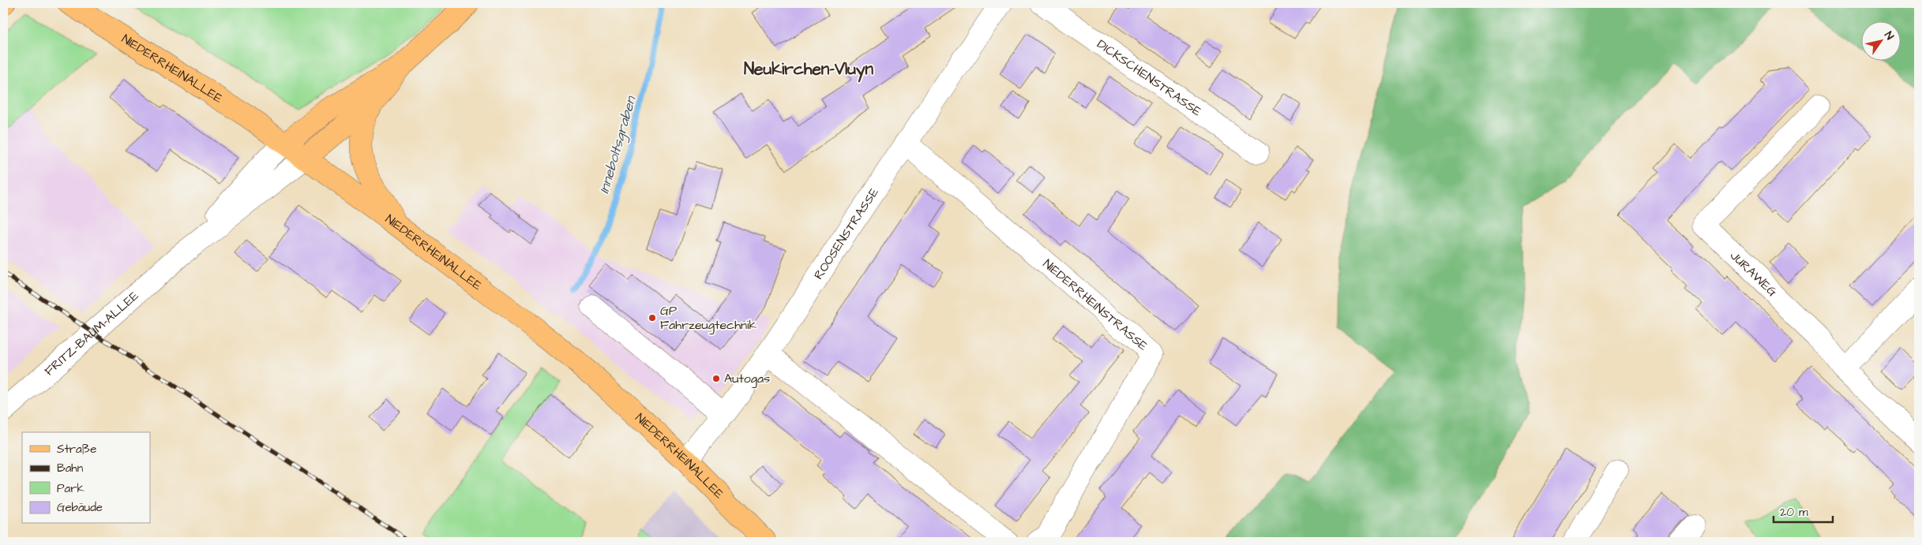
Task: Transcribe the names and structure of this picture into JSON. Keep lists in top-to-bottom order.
{
  "streets": {
    "main road": ["NIEDERRHEINALLEE"],
    "street": [
      "DICKSCHENSTRASSE",
      "ROOSENSTRASSE",
      "JURAWEG",
      "NIEDERRHEINSTRASSE",
      "FRITZ-BAUM-ALLEE"
    ]
  },
  "crossings": [
    ["NIEDERRHEINALLEE", "ROOSENSTRASSE"],
    ["NIEDERRHEINALLEE", "FRITZ-BAUM-ALLEE"],
    ["ROOSENSTRASSE", "NIEDERRHEINSTRASSE"]
  ],
  "districts": ["Neukirchen-Vluyn"],
  "water": ["Inneboltsgraben"],
  "places": ["GP Fahrzeugtechnik", "Autogas"],
  "legend": [
    "Straße",
    "Bahn",
    "Park",
    "Gebäude"
  ],
  "scale_bar": "20 m",
  "north": "top right"
}
